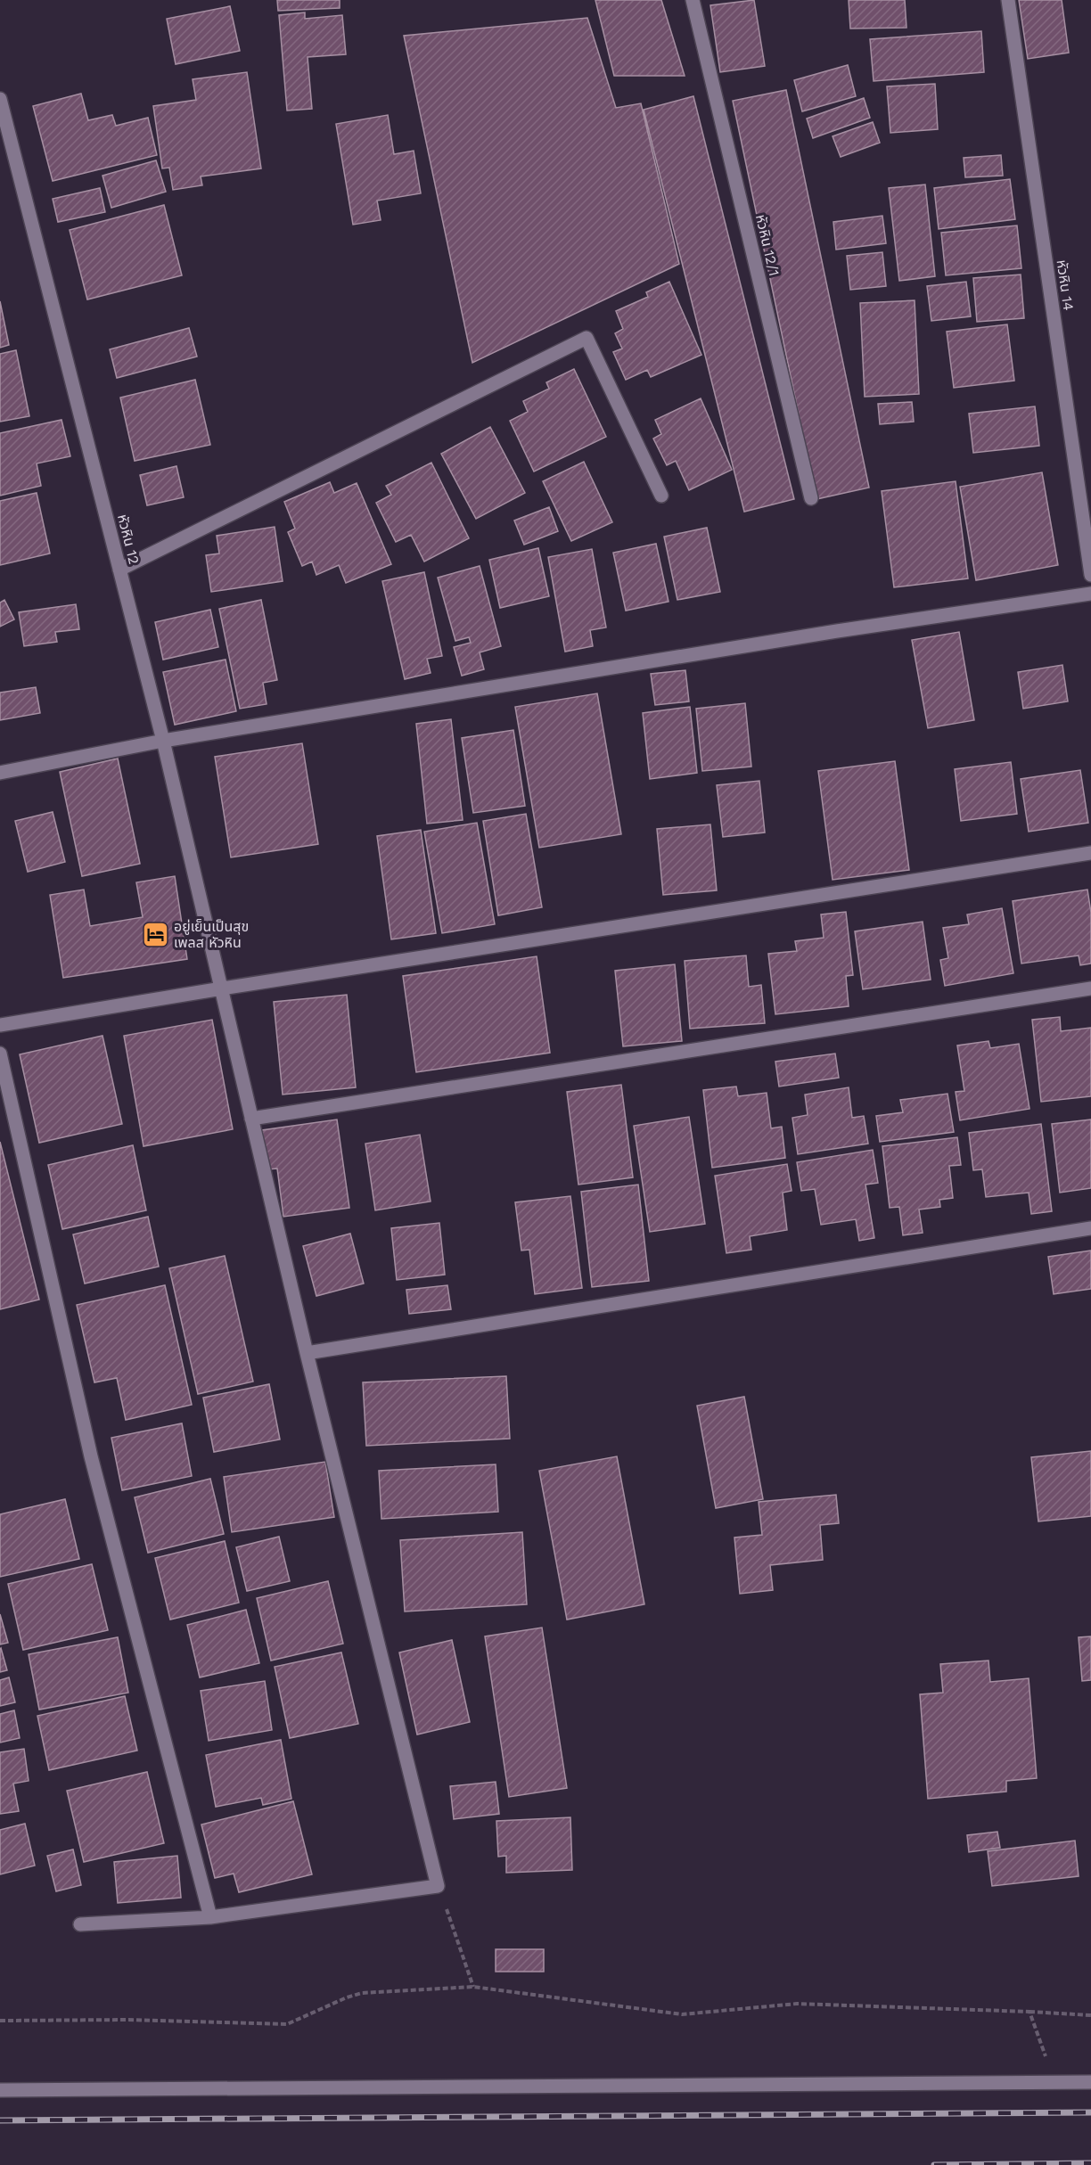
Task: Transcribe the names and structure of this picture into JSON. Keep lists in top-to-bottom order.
{
  "streets": {
    "street": ["หัวหิน 12/1", "หัวหิน 14", "หัวหิน 12"]
  },
  "places": {
    "hotel": ["อยู่เย็นเป็นสุข เพลส หัวหิน"]
  }
}
